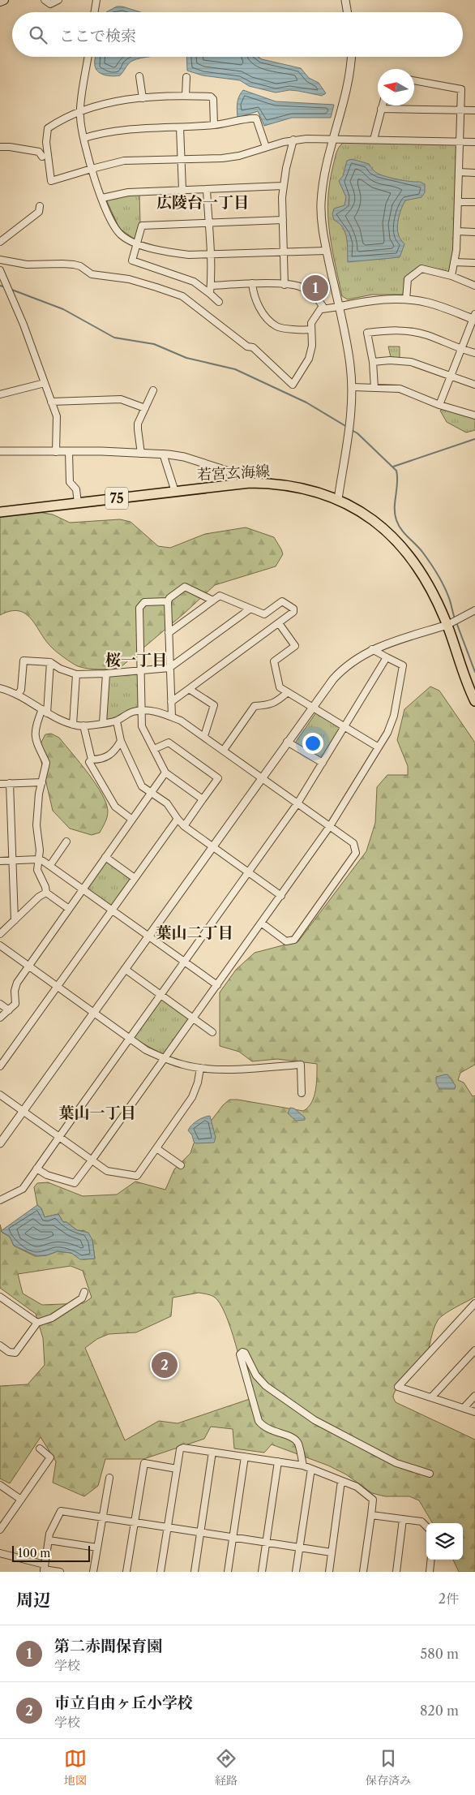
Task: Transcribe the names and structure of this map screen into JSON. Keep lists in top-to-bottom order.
{
  "streets": {
    "main road": ["若宮玄海線", "75"]
  },
  "districts": [
    "広陵台一丁目",
    "桜一丁目",
    "葉山二丁目",
    "葉山一丁目"
  ],
  "scale_bar": "100 m",
  "north": "left",
  "page": {
    "search": "ここで検索",
    "pins": ["1", "2"],
    "scale": "100 m",
    "heading": ["周辺", "2件"],
    "list": [
      {
        "mark": "1",
        "name": "第二赤間保育園",
        "note": "学校",
        "value": "580 m"
      },
      {
        "mark": "2",
        "name": "市立自由ヶ丘小学校",
        "note": "学校",
        "value": "820 m"
      }
    ],
    "nav": ["地図", "経路", "保存済み"]
  }
}
